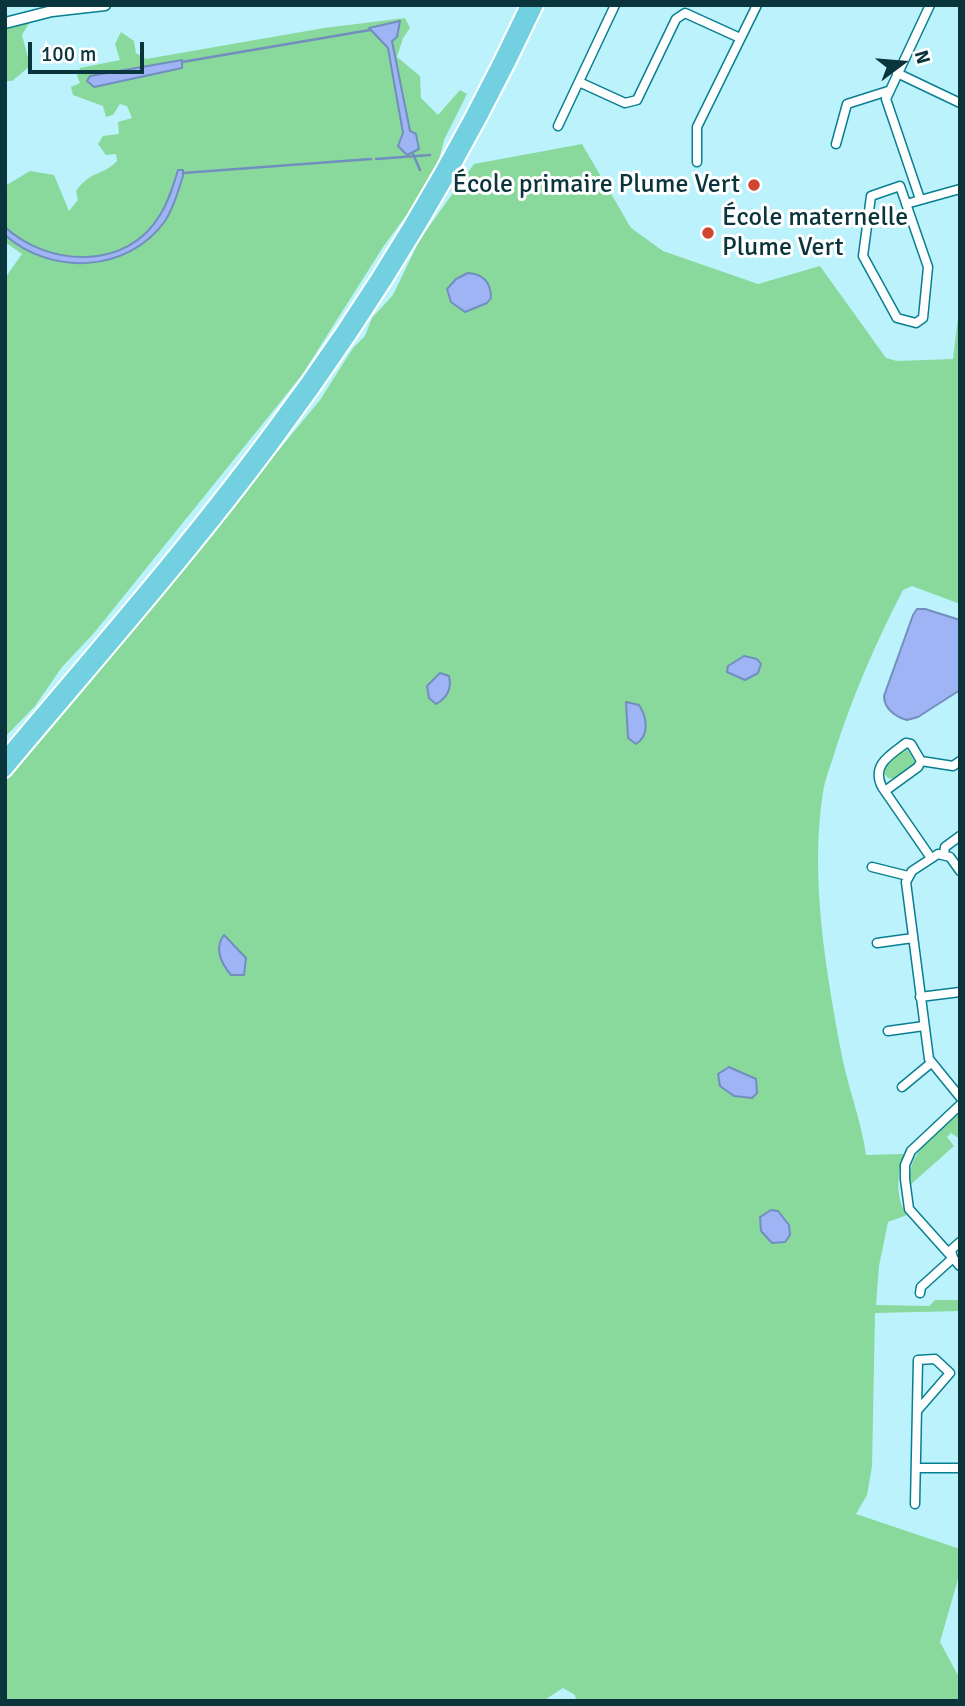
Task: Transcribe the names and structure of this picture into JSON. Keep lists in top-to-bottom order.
{
  "places": ["École primaire Plume Vert", "École maternelle Plume Vert"],
  "scale_bar": "100 m",
  "north": "right"
}
